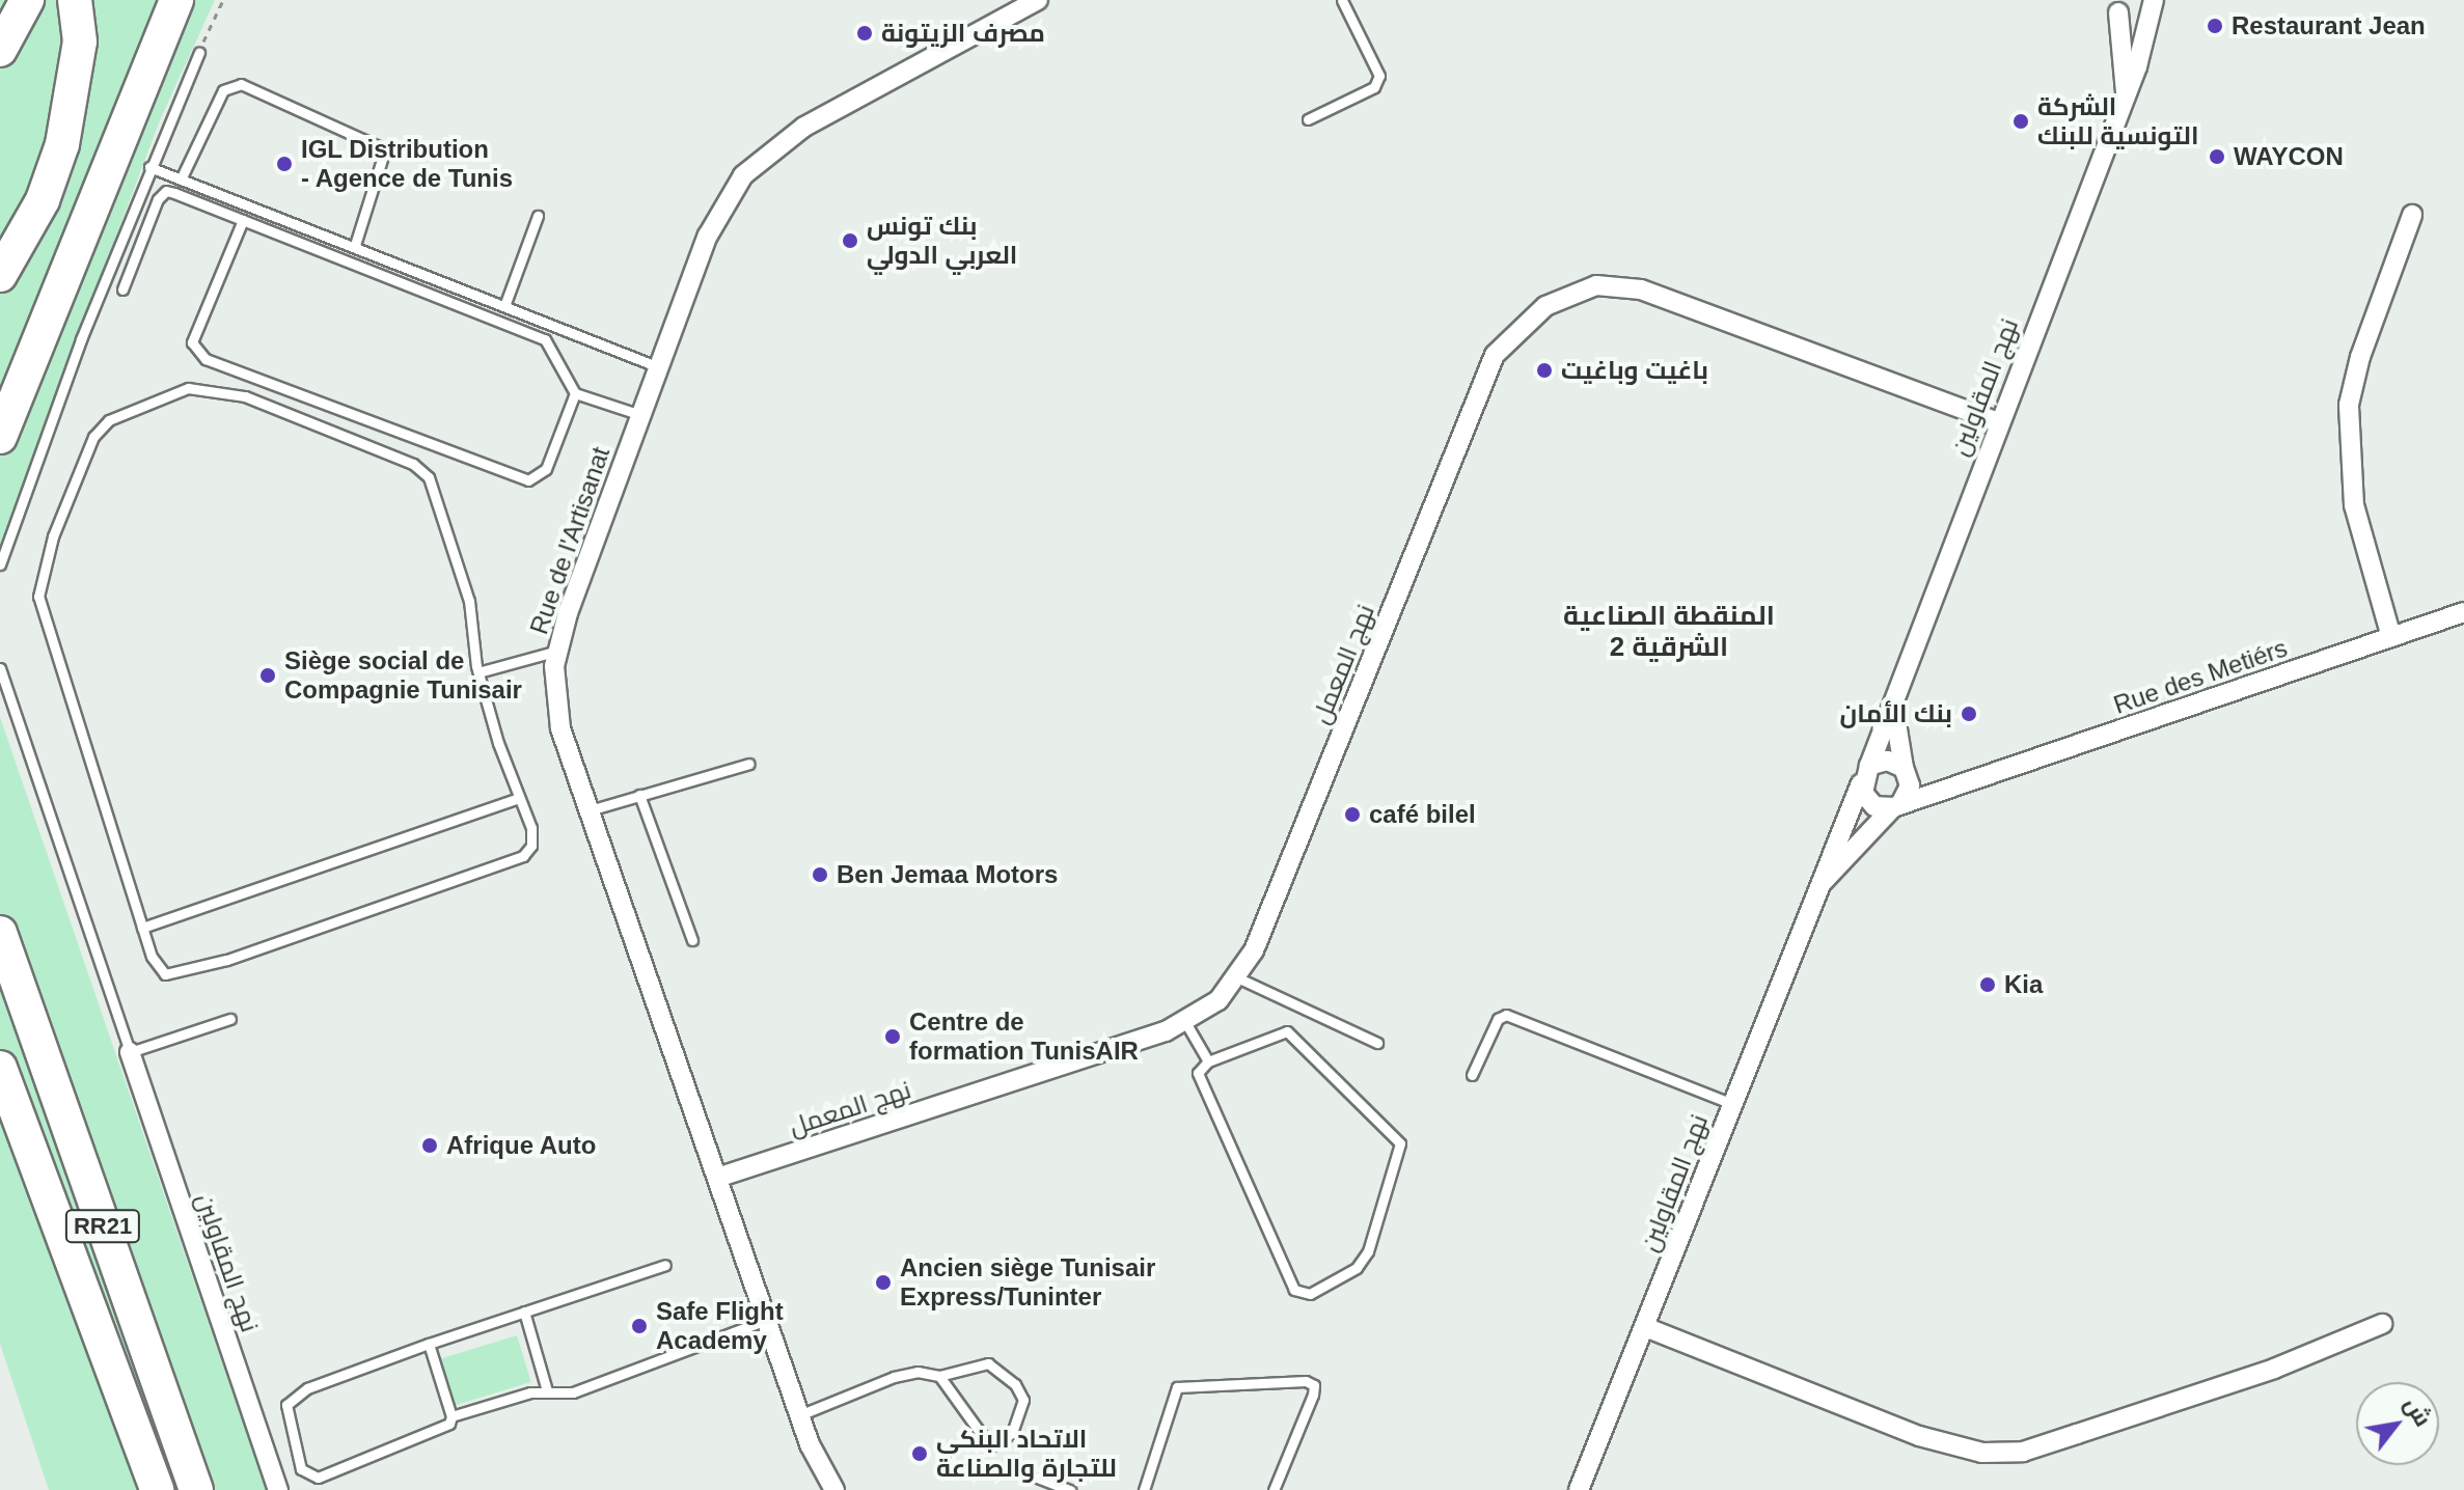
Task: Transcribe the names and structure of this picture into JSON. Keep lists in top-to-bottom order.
{
  "streets": {
    "highway": ["RR21"],
    "street": [
      "نهج المقاولين",
      "Rue de l'Artisanat",
      "نهج المعمل",
      "Rue des Metiérs"
    ]
  },
  "crossings": [
    ["نهج المقاولين", "نهج المعمل"],
    ["نهج المقاولين", "Rue des Metiérs"],
    ["Rue de l'Artisanat", "نهج المعمل"]
  ],
  "districts": ["المنقطة الصناعية الشرقية 2"],
  "places": [
    "Restaurant Jean",
    "مصرف الزيتونة",
    "الشركة التونسية للبنك",
    "WAYCON",
    "IGL Distribution - Agence de Tunis",
    "بنك تونس العربي الدولي",
    "باغيت وباغيت",
    "Siège social de Compagnie Tunisair",
    "بنك الأمان",
    "café bilel",
    "Ben Jemaa Motors",
    "Kia",
    "Centre de formation TunisAIR",
    "Afrique Auto",
    "Ancien siège Tunisair Express/Tuninter",
    "Safe Flight Academy",
    "الاتحاد البنكي للتجارة والصناعة"
  ],
  "north": "top right"
}
